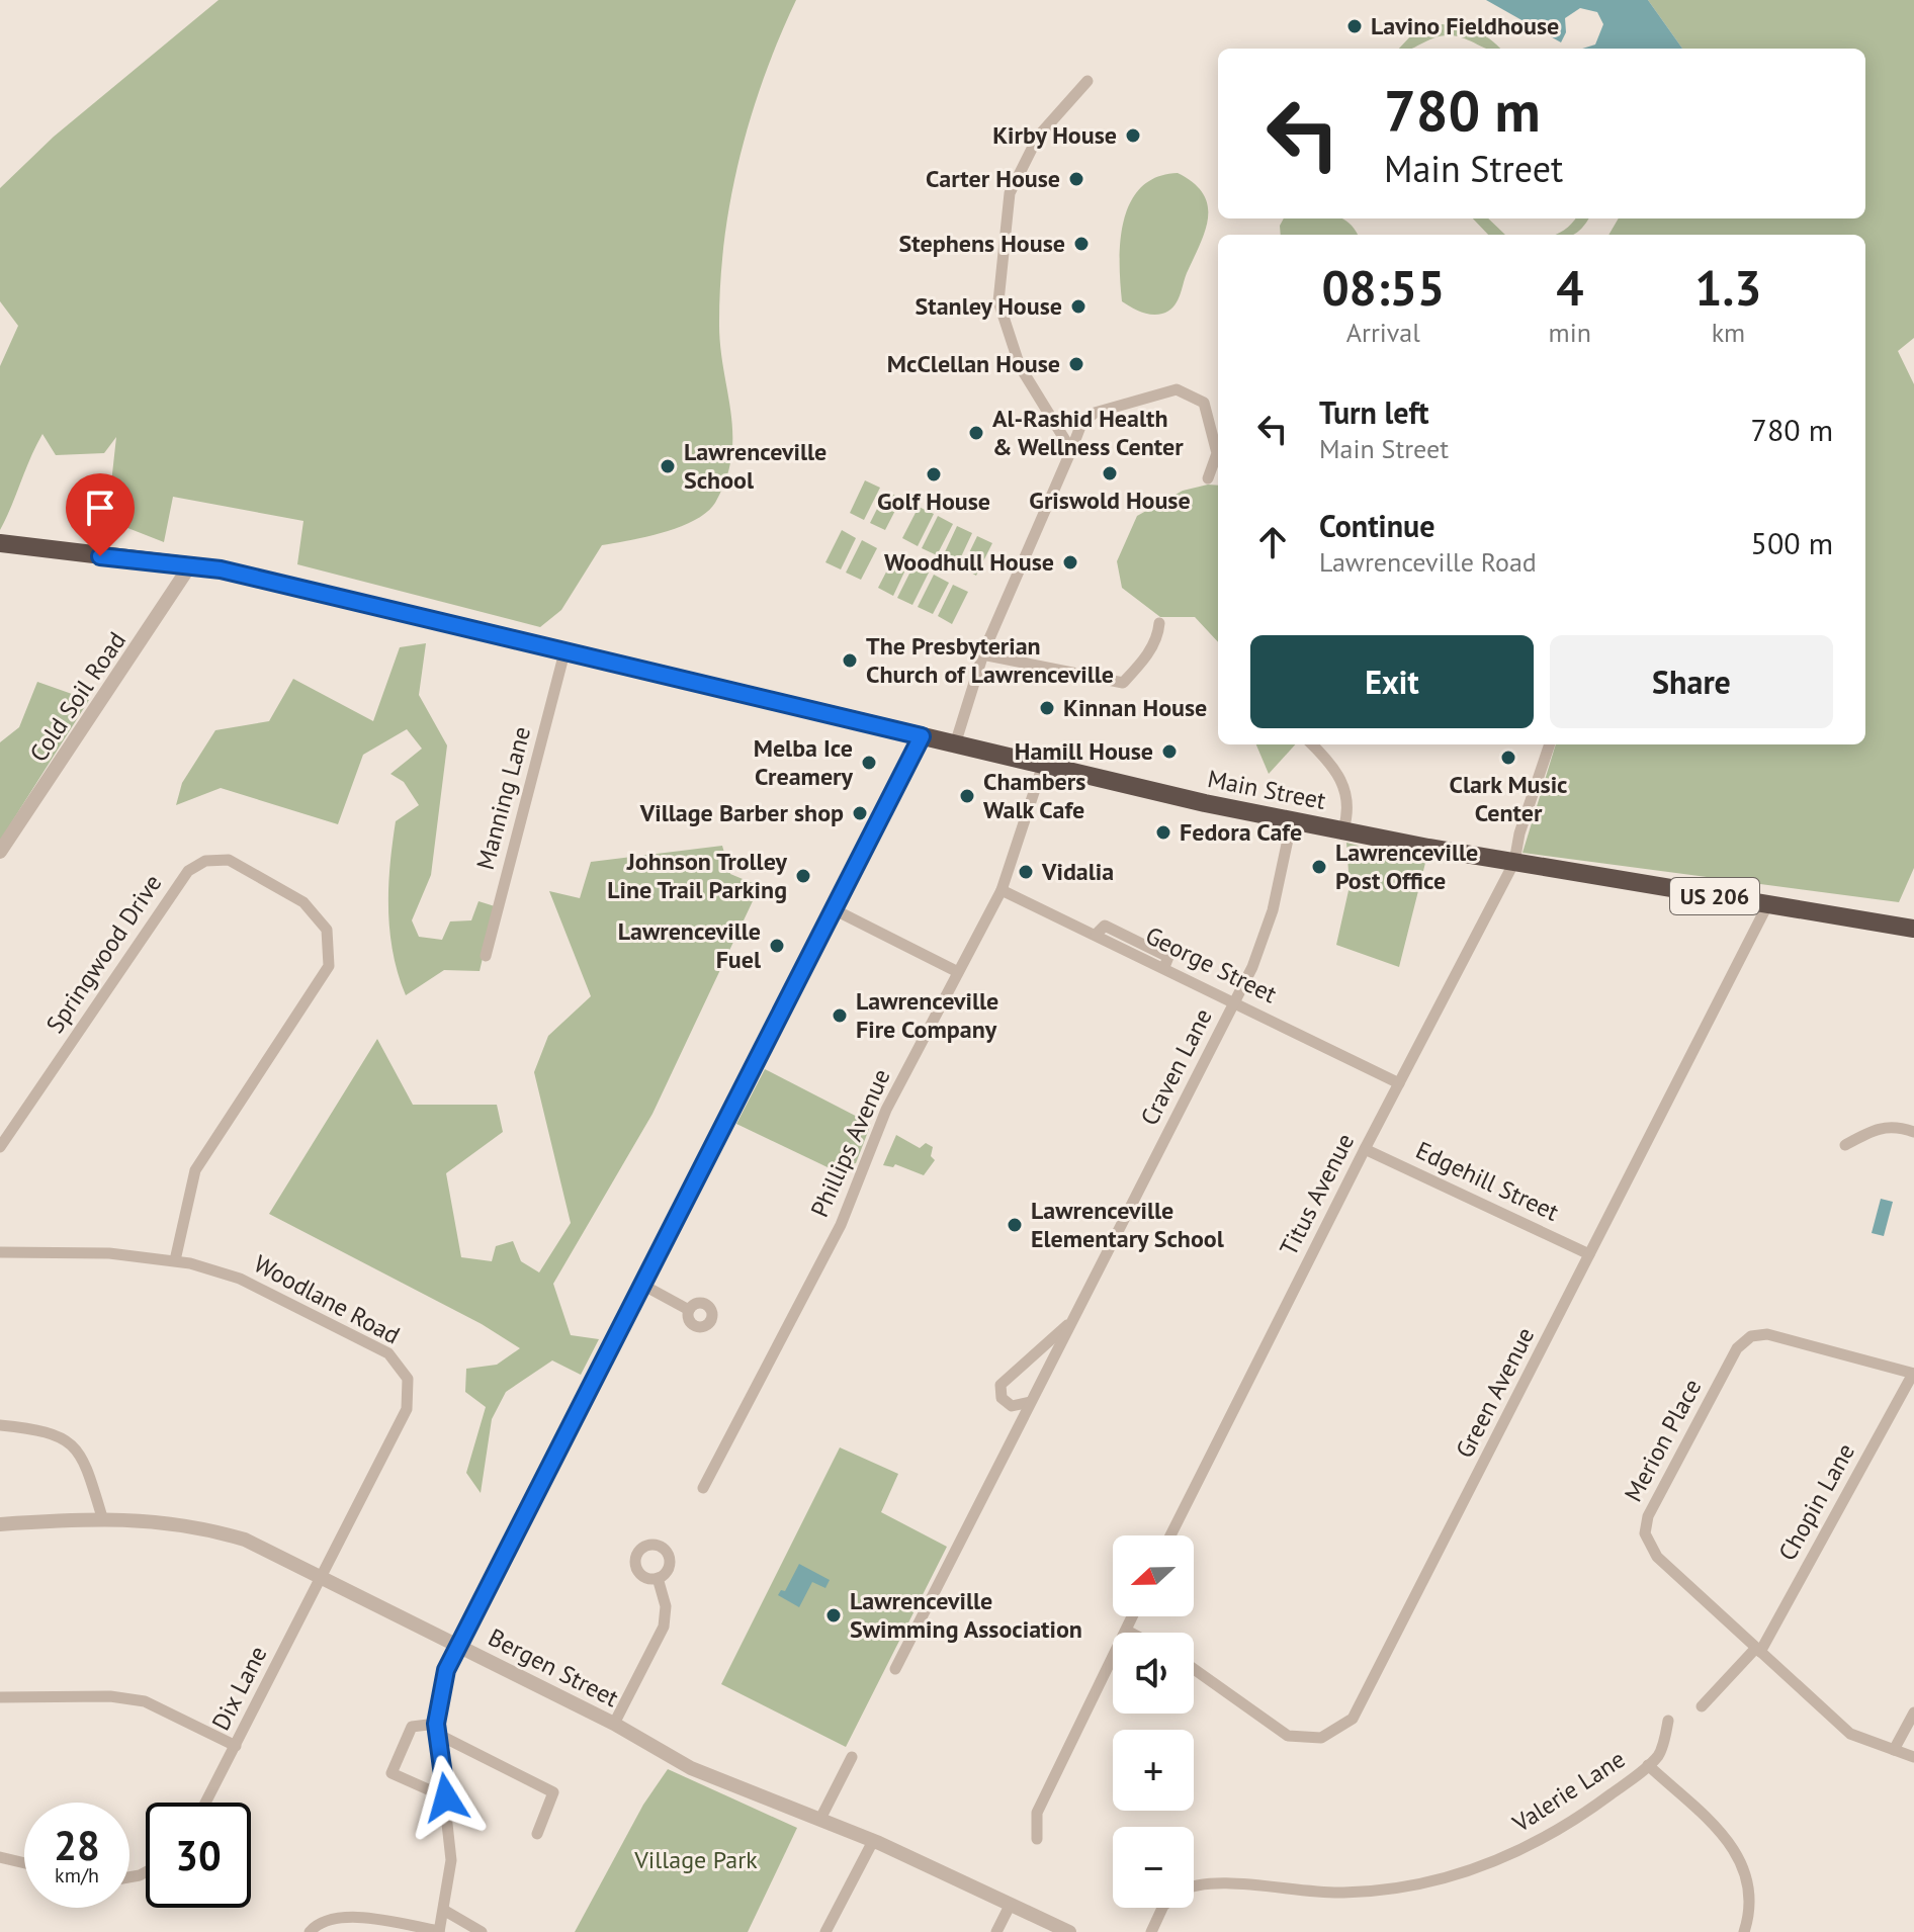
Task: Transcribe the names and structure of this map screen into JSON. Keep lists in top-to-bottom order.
{
  "streets": {
    "highway": ["Main Street", "US 206"],
    "street": [
      "Cold Soil Road",
      "Manning Lane",
      "Springwood Drive",
      "George Street",
      "Craven Lane",
      "Phillips Avenue",
      "Edgehill Street",
      "Titus Avenue",
      "Woodlane Road",
      "Green Avenue",
      "Merion Place",
      "Chopin Lane",
      "Bergen Street",
      "Dix Lane",
      "Valerie Lane"
    ]
  },
  "crossings": [
    ["Cold Soil Road", "Main Street"],
    ["Cold Soil Road", "US 206"],
    ["Main Street", "Manning Lane"],
    ["Main Street", "US 206"],
    ["Main Street", "Craven Lane"],
    ["Main Street", "Phillips Avenue"],
    ["Main Street", "Titus Avenue"],
    ["Main Street", "Green Avenue"],
    ["Springwood Drive", "Woodlane Road"],
    ["George Street", "Craven Lane"],
    ["George Street", "Phillips Avenue"],
    ["George Street", "Titus Avenue"],
    ["Edgehill Street", "Titus Avenue"],
    ["Edgehill Street", "Green Avenue"],
    ["Woodlane Road", "Bergen Street"],
    ["Woodlane Road", "Dix Lane"],
    ["Merion Place", "Chopin Lane"],
    ["Bergen Street", "Dix Lane"]
  ],
  "parks": ["Village Park"],
  "places": [
    "Lavino Fieldhouse",
    "Kirby House",
    "Carter House",
    "Stephens House",
    "Stanley House",
    "McClellan House",
    "Al-Rashid Health & Wellness Center",
    "Lawrenceville School",
    "Griswold House",
    "Golf House",
    "Woodhull House",
    "The Presbyterian Church of Lawrenceville",
    "Kinnan House",
    "Hamill House",
    "Clark Music Center",
    "Melba Ice Creamery",
    "Chambers Walk Cafe",
    "Village Barber shop",
    "Fedora Cafe",
    "Lawrenceville Post Office",
    "Vidalia",
    "Johnson Trolley Line Trail Parking",
    "Lawrenceville Fuel",
    "Lawrenceville Fire Company",
    "Lawrenceville Elementary School",
    "Lawrenceville Swimming Association"
  ],
  "north": "left",
  "page": {
    "turn": ["780 m", "Main Street"],
    "eta": [
      "08:55",
      "Arrival",
      "4",
      "min",
      "1.3",
      "km"
    ],
    "list": [
      {
        "name": "Turn left",
        "note": "Main Street",
        "value": "780 m"
      },
      {
        "name": "Continue",
        "note": "Lawrenceville Road",
        "value": "500 m"
      }
    ],
    "buttons": ["Exit", "Share"],
    "map_buttons": ["+", "−"],
    "speed": "28 km/h",
    "limit": "30"
  }
}
